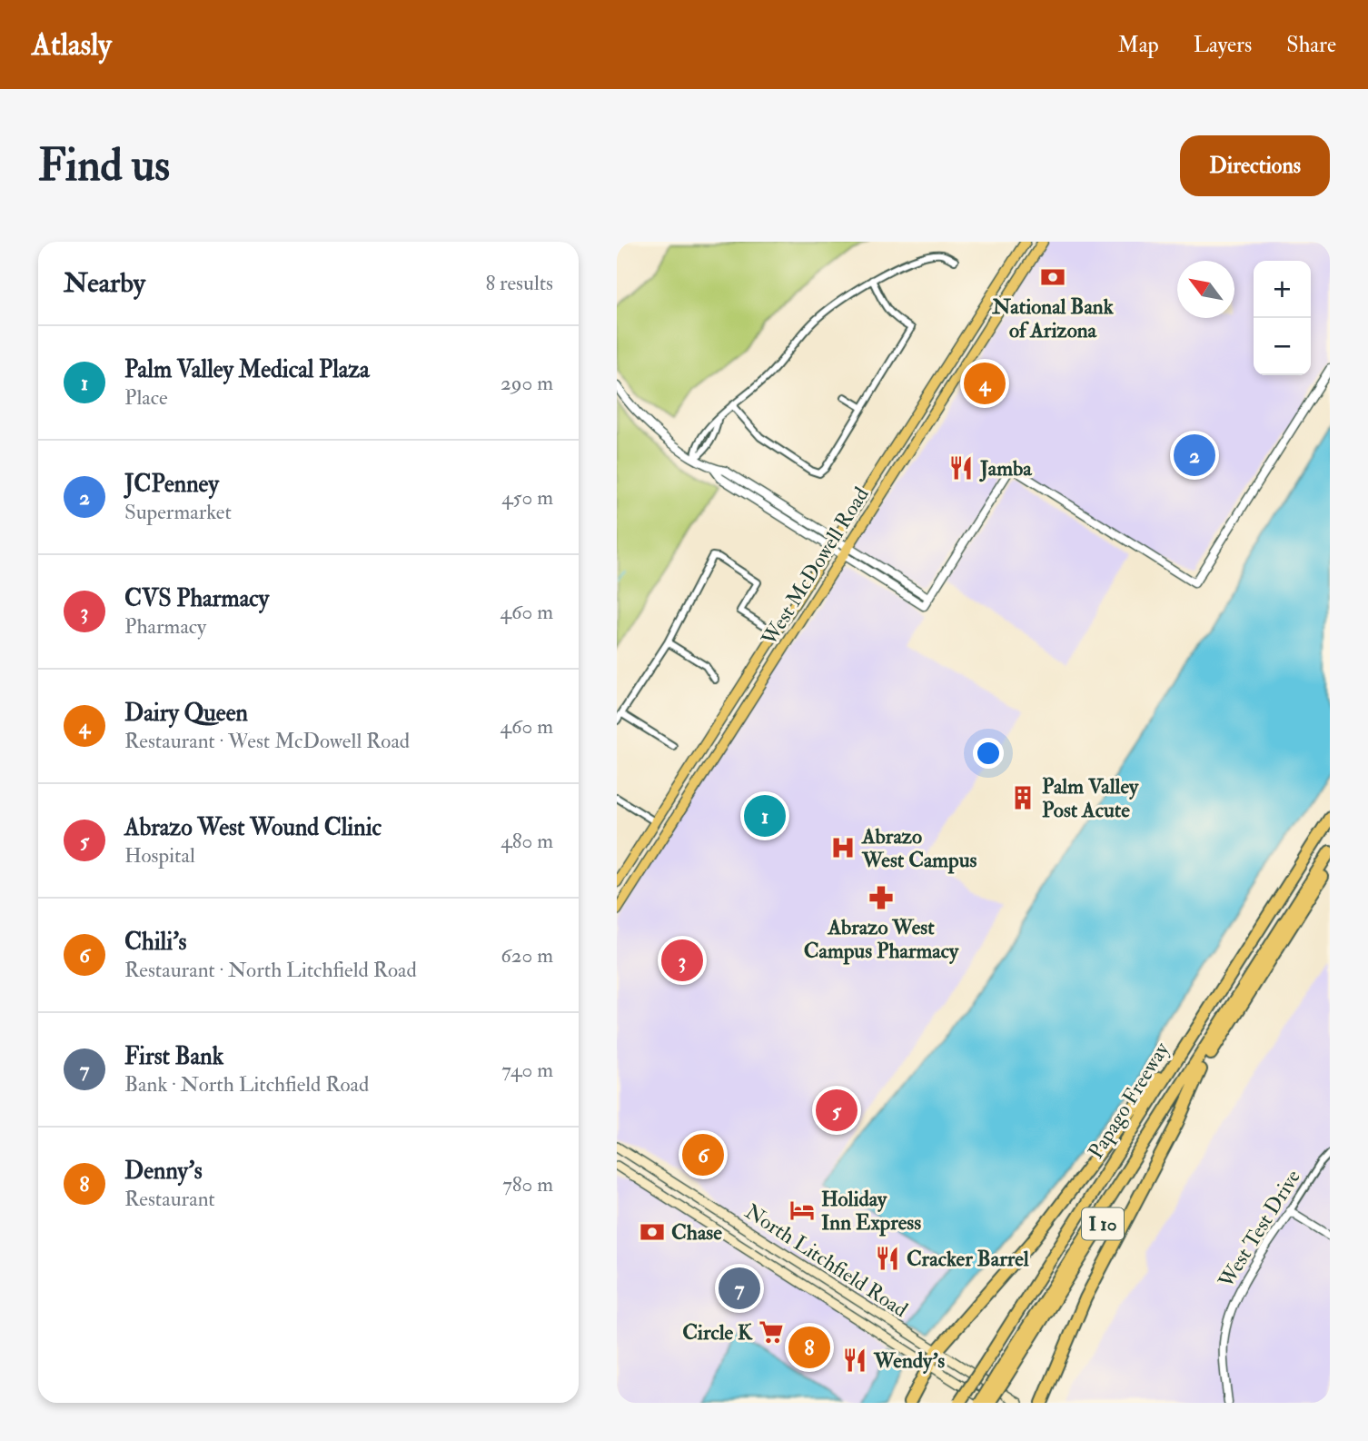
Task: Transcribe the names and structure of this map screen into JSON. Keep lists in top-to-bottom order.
{
  "streets": {
    "highway": ["Papago Freeway", "I 10"],
    "main road": ["West McDowell Road", "North Litchfield Road"],
    "street": ["West Test Drive"]
  },
  "crossings": [
    ["I 10", "North Litchfield Road"]
  ],
  "places": {
    "bank": ["National Bank of Arizona", "Chase"],
    "restaurant": ["Jamba", "Cracker Barrel", "Wendy's"],
    "building": ["Palm Valley Post Acute"],
    "hospital": ["Abrazo West Campus"],
    "pharmacy": ["Abrazo West Campus Pharmacy"],
    "hotel": ["Holiday Inn Express"],
    "supermarket": ["Circle K"]
  },
  "north": "top left",
  "page": {
    "header": "Atlasly",
    "nav": ["Map", "Layers", "Share"],
    "buttons": "Directions",
    "title": "Find us",
    "heading": ["Nearby", "8 results"],
    "map_buttons": ["+", "−"],
    "list": [
      {
        "mark": "1",
        "name": "Palm Valley Medical Plaza",
        "note": "Place",
        "value": "290 m"
      },
      {
        "mark": "2",
        "name": "JCPenney",
        "note": "Supermarket",
        "value": "450 m"
      },
      {
        "mark": "3",
        "name": "CVS Pharmacy",
        "note": "Pharmacy",
        "value": "460 m"
      },
      {
        "mark": "4",
        "name": "Dairy Queen",
        "note": "Restaurant · West McDowell Road",
        "value": "460 m"
      },
      {
        "mark": "5",
        "name": "Abrazo West Wound Clinic",
        "note": "Hospital",
        "value": "480 m"
      },
      {
        "mark": "6",
        "name": "Chili's",
        "note": "Restaurant · North Litchfield Road",
        "value": "620 m"
      },
      {
        "mark": "7",
        "name": "First Bank",
        "note": "Bank · North Litchfield Road",
        "value": "740 m"
      },
      {
        "mark": "8",
        "name": "Denny's",
        "note": "Restaurant",
        "value": "780 m"
      }
    ],
    "pins": [
      "4",
      "2",
      "1",
      "3",
      "5",
      "6",
      "7",
      "8"
    ]
  }
}
